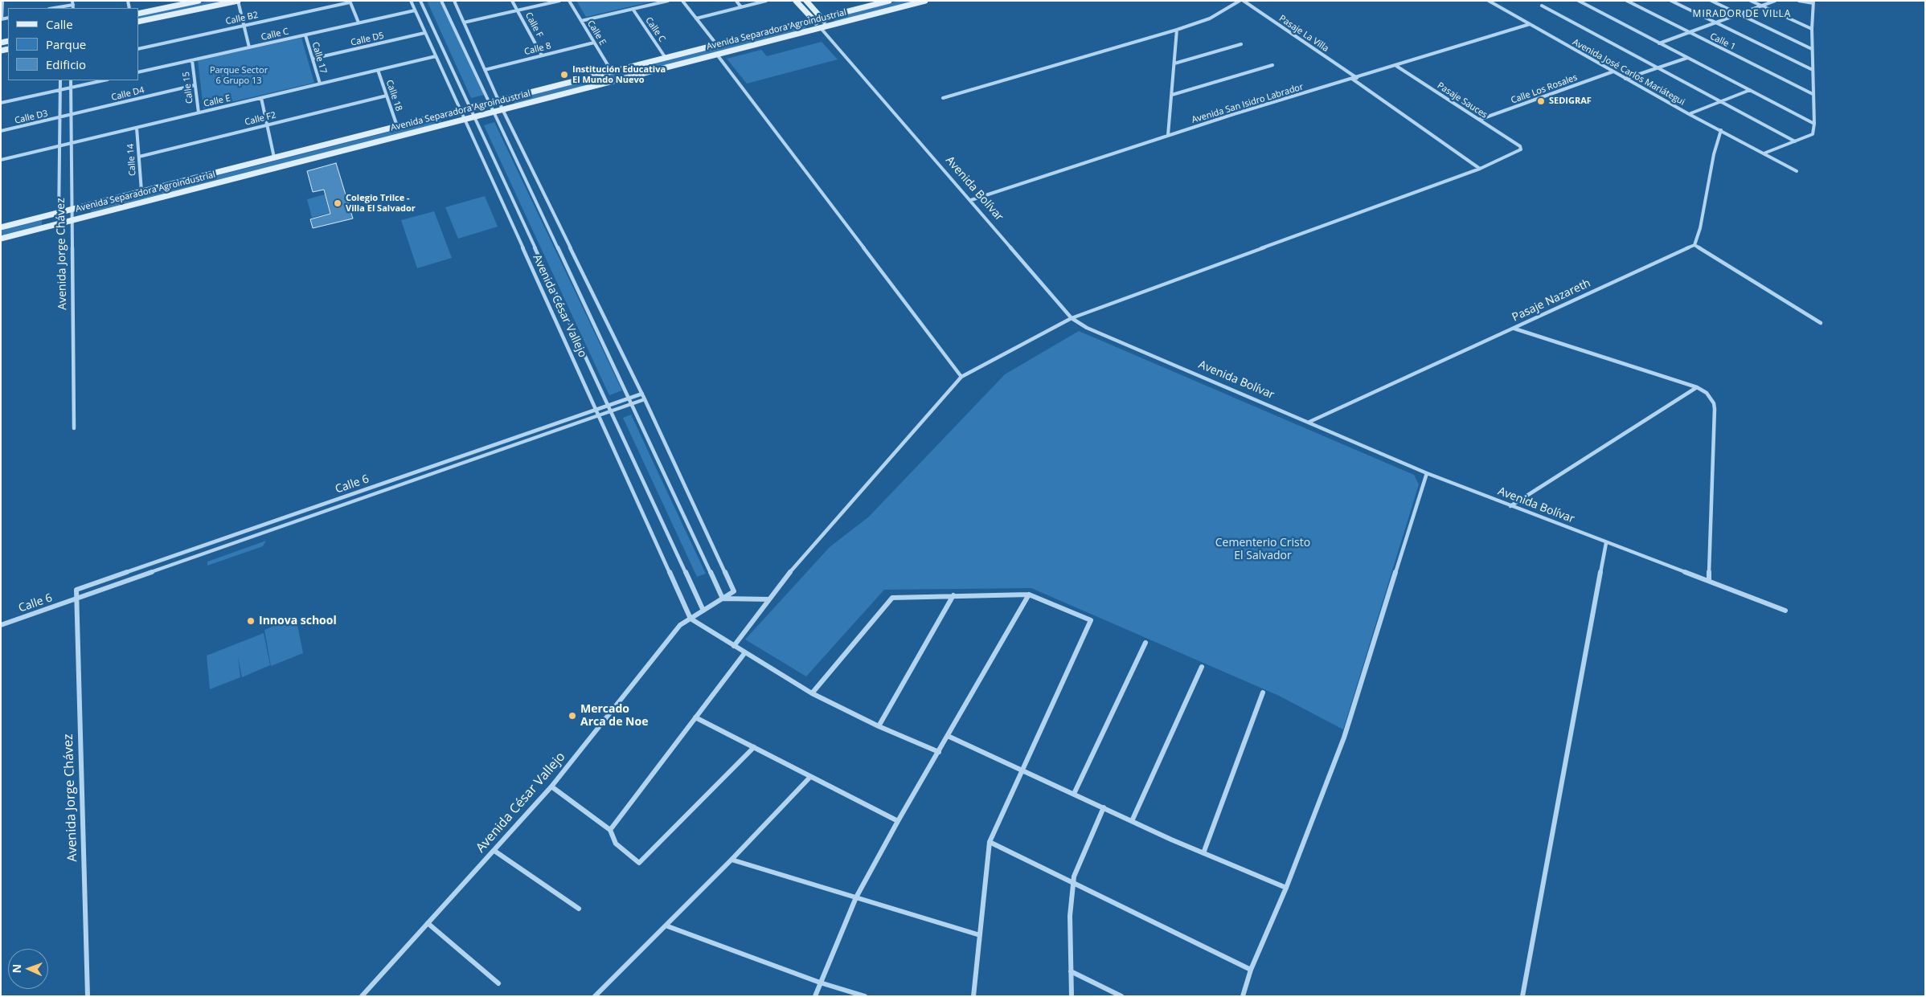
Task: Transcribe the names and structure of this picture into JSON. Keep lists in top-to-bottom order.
{
  "streets": {
    "street": [
      "Calle B2",
      "Calle F",
      "Calle C",
      "Avenida Separadora Agroindustrial",
      "Calle E",
      "Pasaje La Villa",
      "Calle D5",
      "Calle 1",
      "Calle 8",
      "Calle 17",
      "Avenida José Carlos Mariátegui",
      "Calle 15",
      "Calle Los Rosales",
      "Calle D4",
      "Calle 18",
      "Pasaje Sauces",
      "Avenida San Isidro Labrador",
      "Calle D3",
      "Calle F2",
      "Calle 14",
      "Avenida Bolívar",
      "Avenida Jorge Chávez",
      "Pasaje Nazareth",
      "Avenida César Vallejo",
      "Calle 6"
    ]
  },
  "crossings": [
    ["Calle F", "Calle 8"],
    ["Calle C", "Avenida Separadora Agroindustrial"],
    ["Calle C", "Calle 17"],
    ["Calle C", "Calle 15"],
    ["Calle C", "Avenida César Vallejo"],
    ["Avenida Separadora Agroindustrial", "Calle E"],
    ["Avenida Separadora Agroindustrial", "Calle 18"],
    ["Avenida Separadora Agroindustrial", "Calle 14"],
    ["Avenida Separadora Agroindustrial", "Avenida Bolívar"],
    ["Avenida Separadora Agroindustrial", "Avenida Jorge Chávez"],
    ["Avenida Separadora Agroindustrial", "Avenida César Vallejo"],
    ["Calle E", "Calle 8"],
    ["Calle E", "Calle 17"],
    ["Calle E", "Calle 15"],
    ["Calle E", "Calle 18"],
    ["Calle E", "Calle 14"],
    ["Calle E", "Avenida Jorge Chávez"],
    ["Calle E", "Avenida César Vallejo"],
    ["Pasaje La Villa", "Avenida San Isidro Labrador"],
    ["Calle D5", "Calle 17"],
    ["Calle D5", "Avenida César Vallejo"],
    ["Calle 8", "Avenida César Vallejo"],
    ["Avenida José Carlos Mariátegui", "Calle Los Rosales"],
    ["Avenida José Carlos Mariátegui", "Avenida San Isidro Labrador"],
    ["Calle 15", "Calle D4"],
    ["Calle Los Rosales", "Pasaje Sauces"],
    ["Calle D4", "Calle D3"],
    ["Calle D4", "Avenida Jorge Chávez"],
    ["Calle 18", "Calle F2"],
    ["Pasaje Sauces", "Avenida San Isidro Labrador"],
    ["Avenida San Isidro Labrador", "Avenida Bolívar"],
    ["Calle D3", "Avenida Jorge Chávez"],
    ["Calle F2", "Calle 14"],
    ["Avenida Bolívar", "Pasaje Nazareth"],
    ["Avenida Jorge Chávez", "Calle 6"],
    ["Avenida César Vallejo", "Calle 6"]
  ],
  "districts": ["MIRADOR DE VILLA"],
  "parks": ["Parque Sector 6 Grupo 13", "Cementerio Cristo El Salvador"],
  "places": [
    "Institución Educativa El Mundo Nuevo",
    "SEDIGRAF",
    "Colegio Trilce - Villa El Salvador",
    "Innova school",
    "Mercado Arca de Noe"
  ],
  "legend": ["Calle", "Parque", "Edificio"],
  "north": "left"
}
